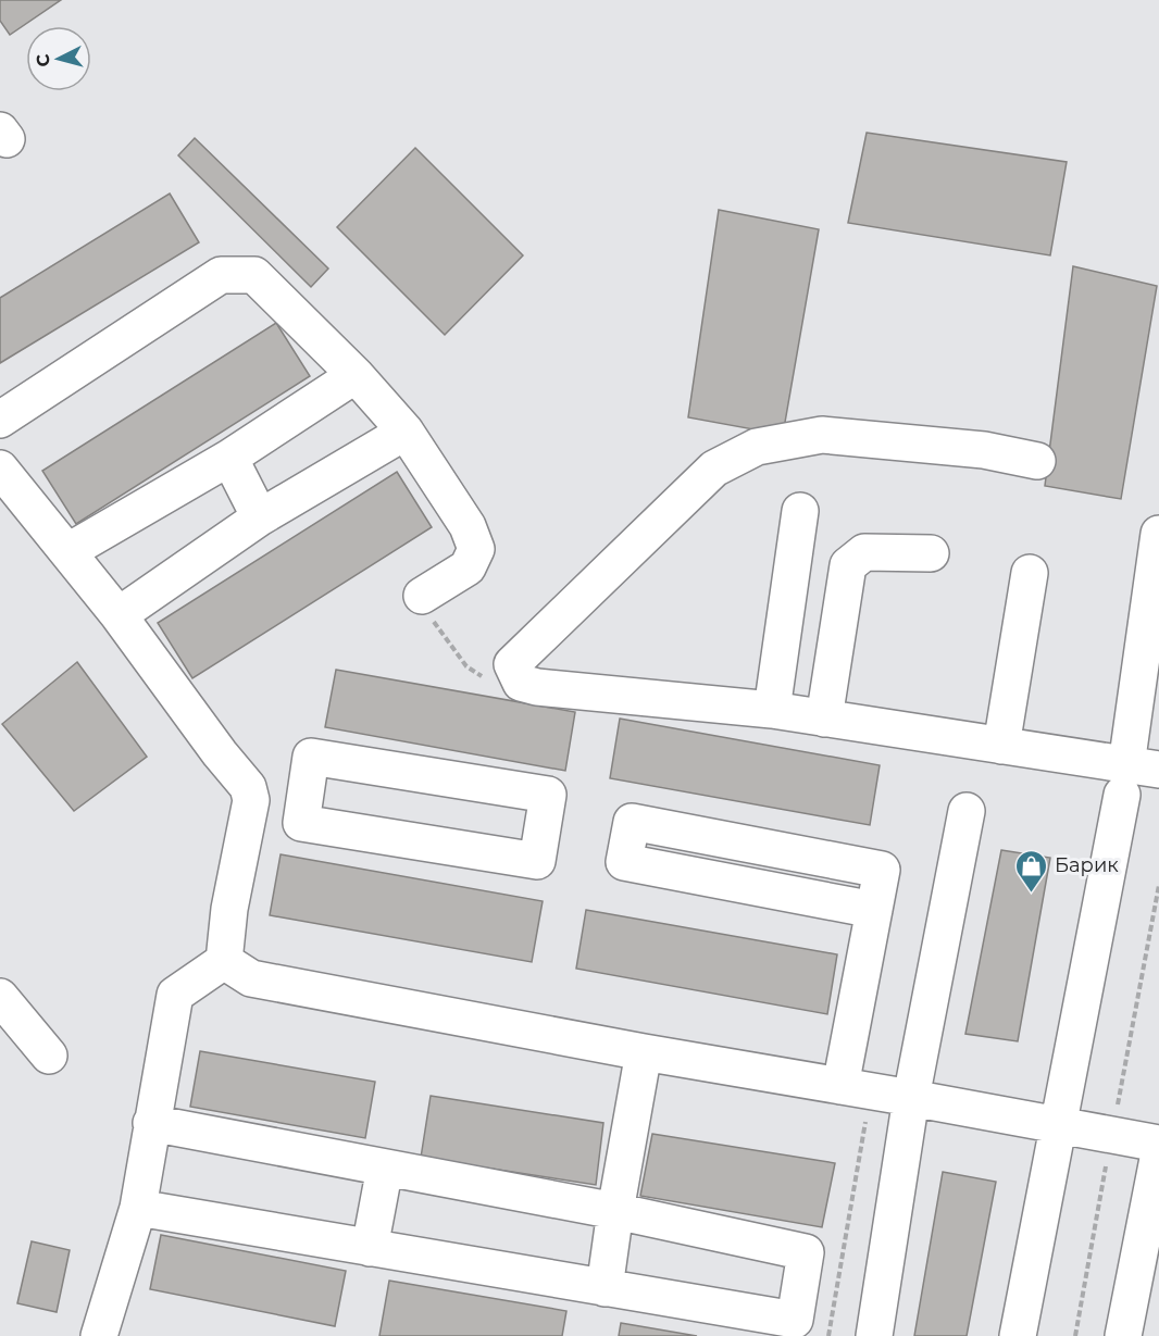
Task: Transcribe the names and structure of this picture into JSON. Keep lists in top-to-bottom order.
{
  "places": {
    "shop": ["Барик"]
  },
  "north": "left"
}
